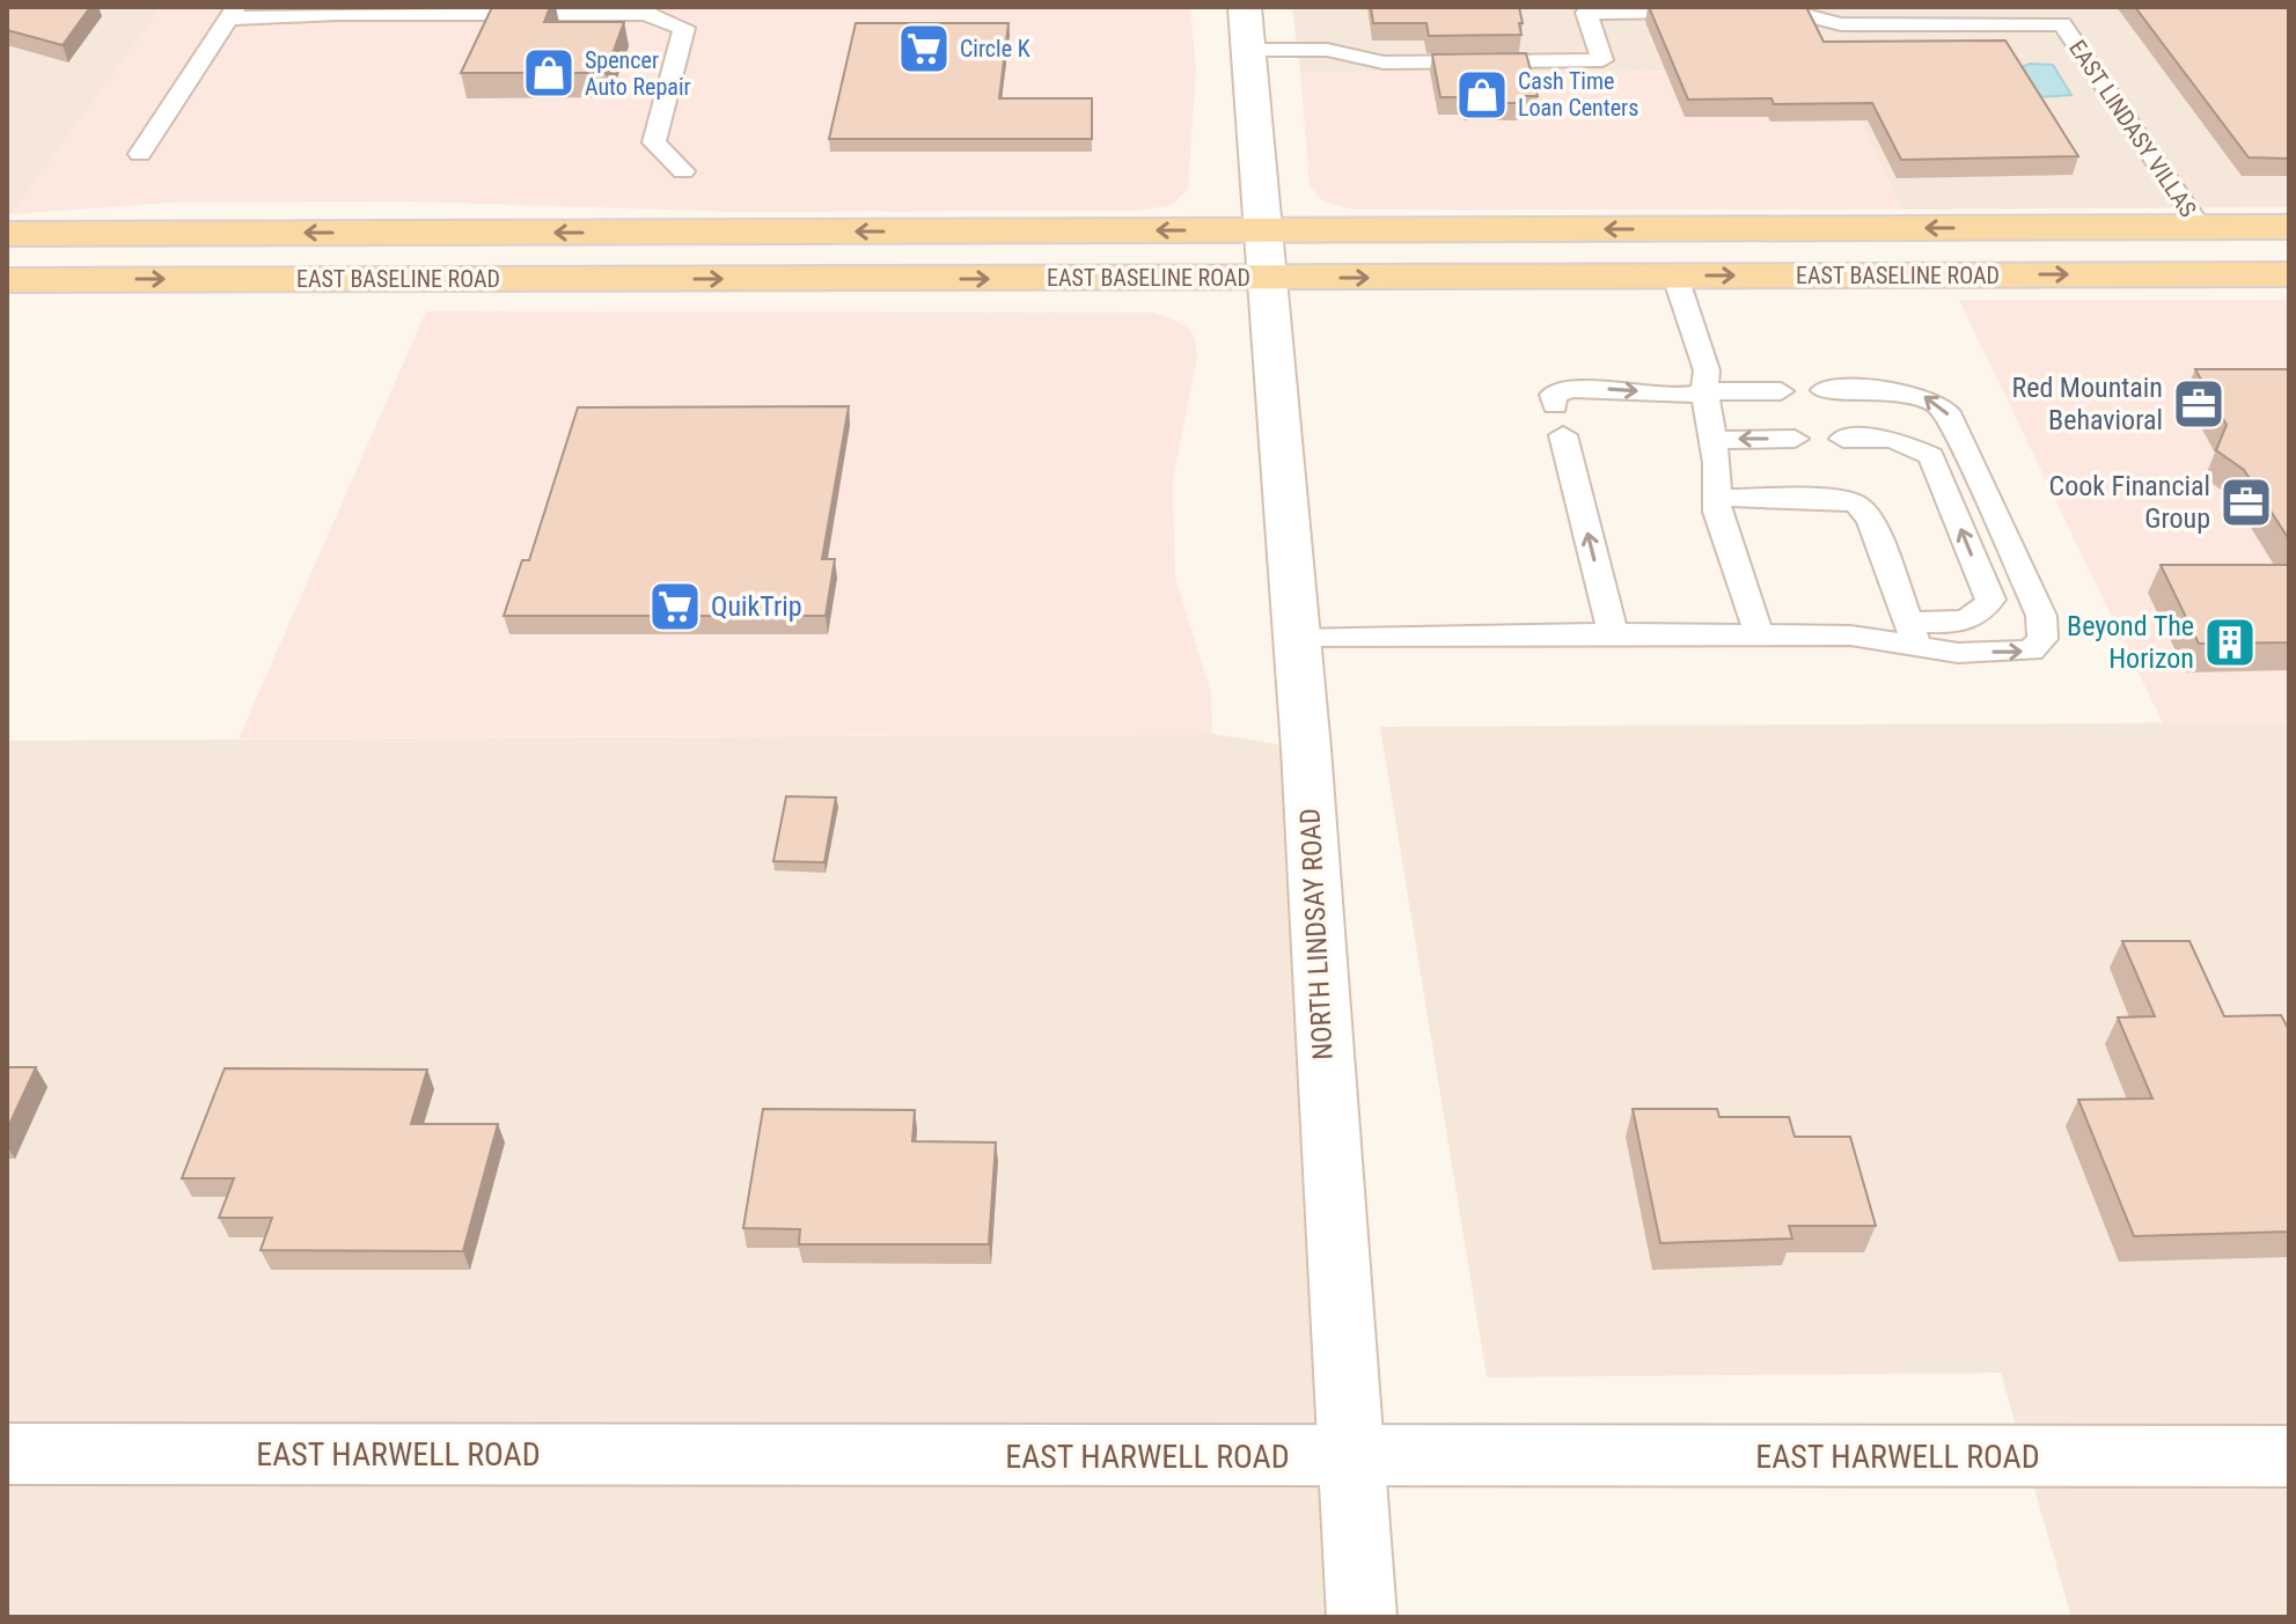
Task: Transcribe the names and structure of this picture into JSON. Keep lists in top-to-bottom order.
{
  "streets": {
    "main road": ["EAST BASELINE ROAD", "NORTH LINDSAY ROAD", "EAST HARWELL ROAD"],
    "lane": ["EAST LINDASY VILLAS"]
  },
  "crossings": [
    ["EAST LINDASY VILLAS", "EAST BASELINE ROAD"],
    ["EAST BASELINE ROAD", "NORTH LINDSAY ROAD"],
    ["NORTH LINDSAY ROAD", "EAST HARWELL ROAD"]
  ],
  "places": {
    "supermarket": ["Circle K", "QuikTrip"],
    "shop": ["Spencer Auto Repair", "Cash Time Loan Centers"],
    "office": ["Red Mountain Behavioral", "Cook Financial Group"],
    "building": ["Beyond The Horizon"]
  }
}
